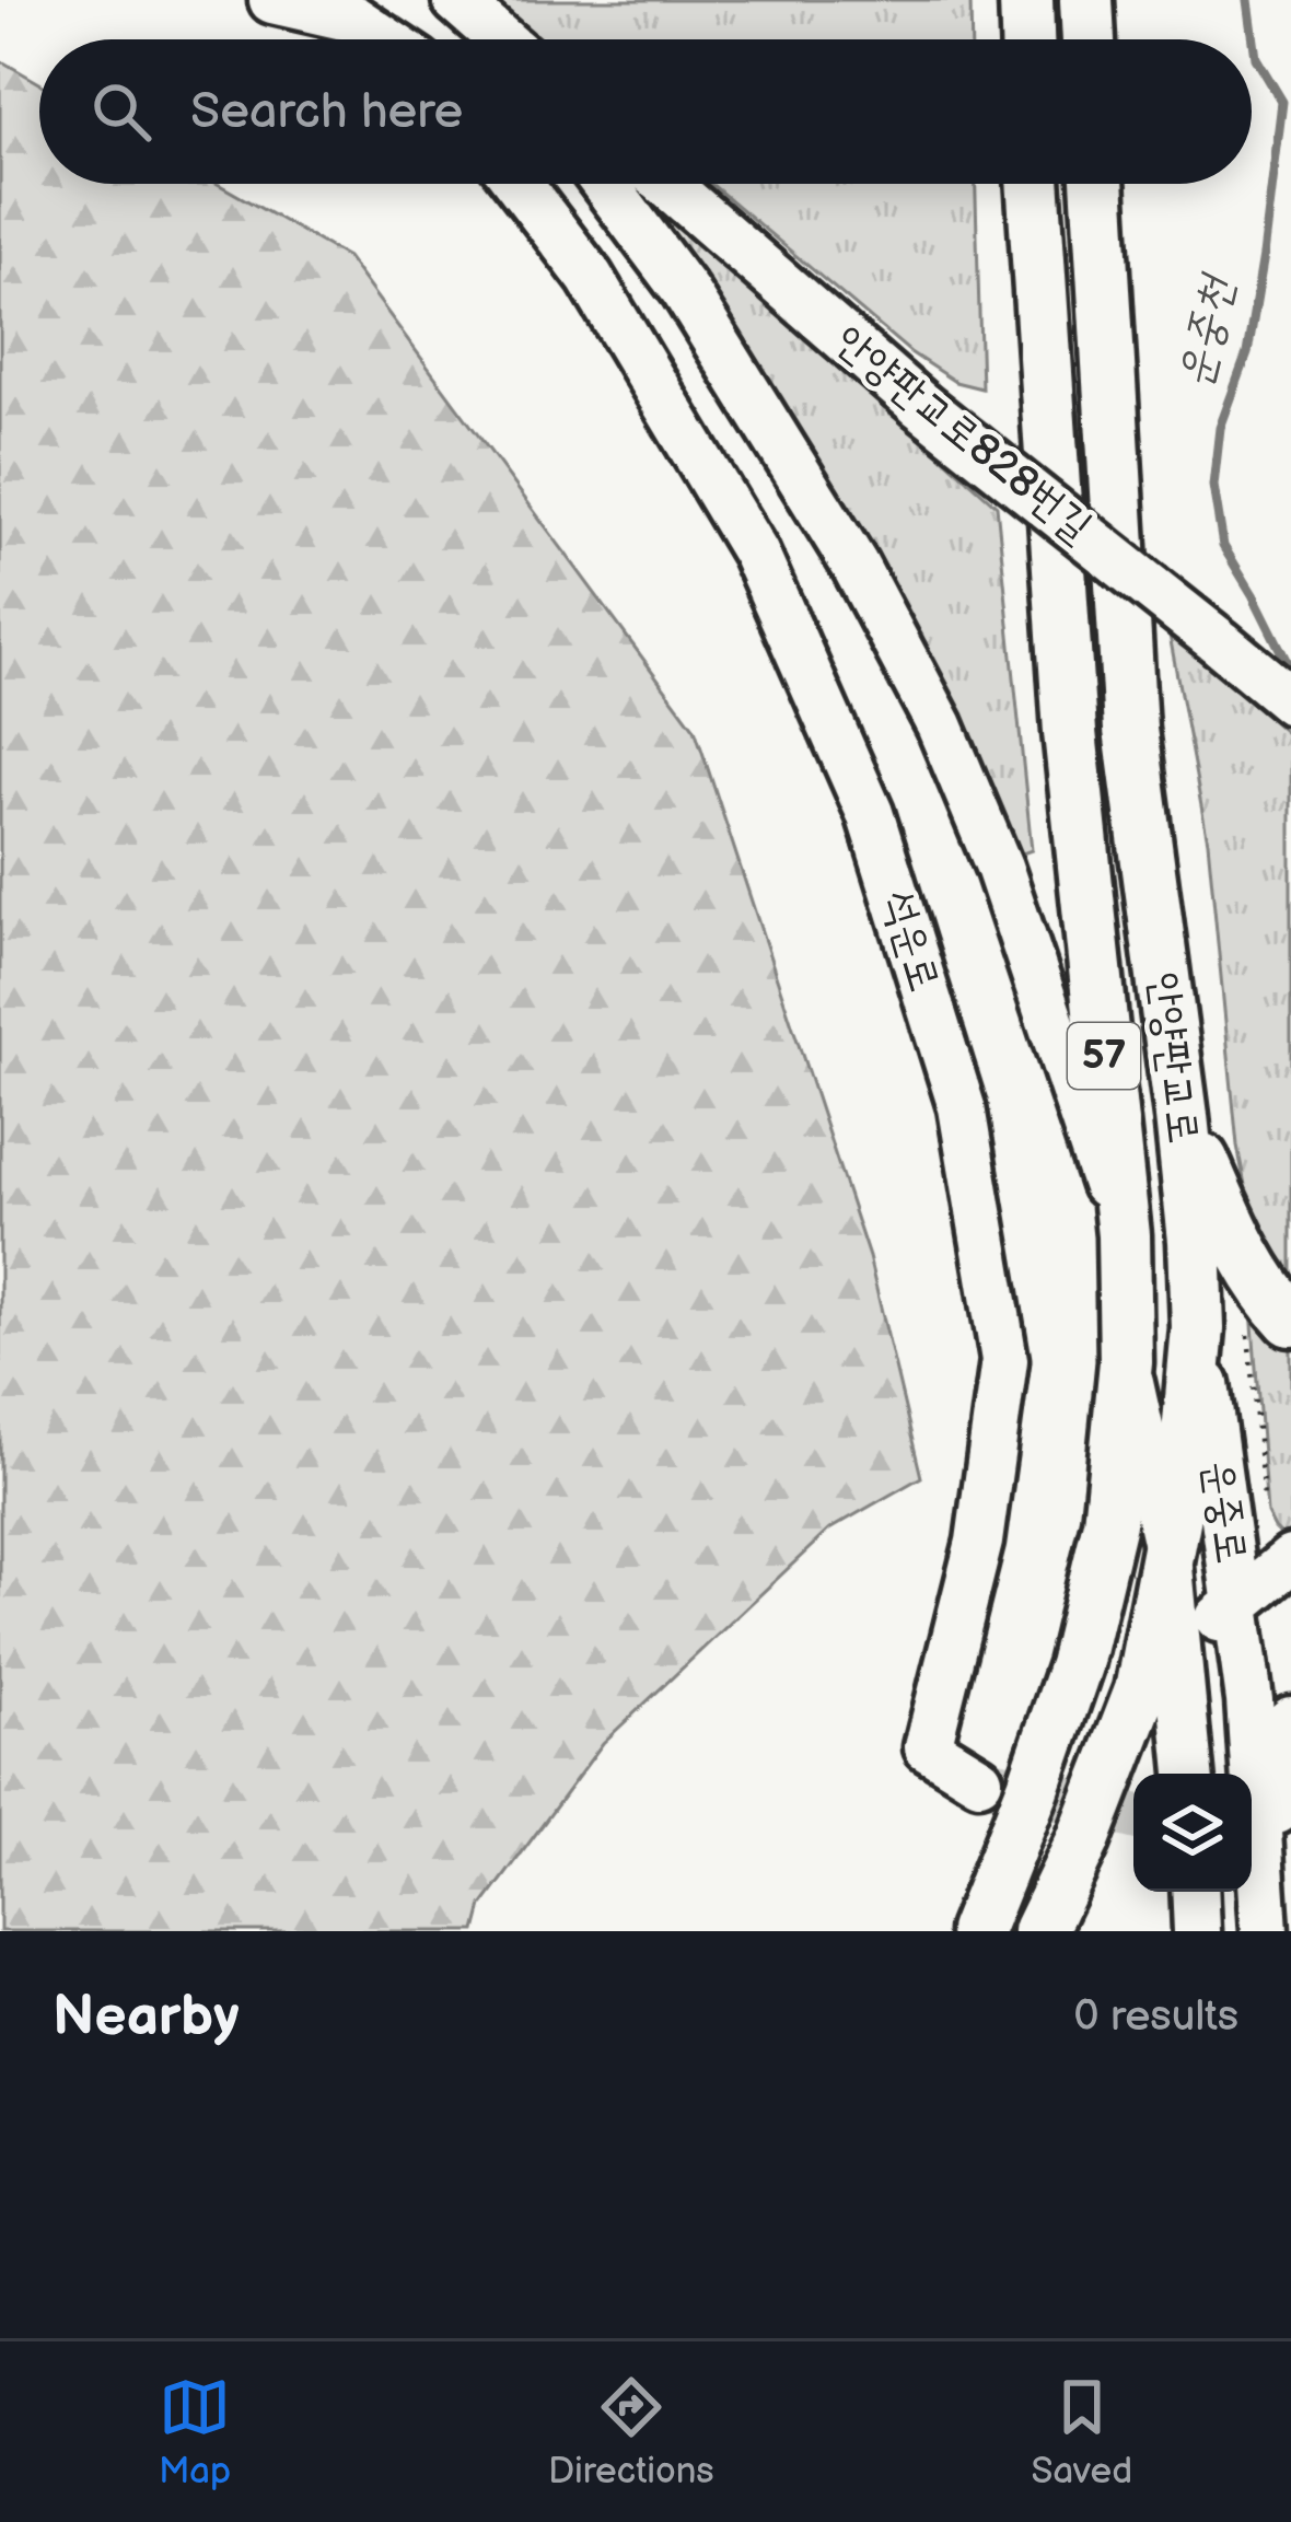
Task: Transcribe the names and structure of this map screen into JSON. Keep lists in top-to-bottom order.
{
  "streets": {
    "main road": ["57", "안양판교로"],
    "street": ["안양판교로828번길", "석운로", "운중로"]
  },
  "crossings": [
    ["안양판교로", "운중로"]
  ],
  "water": ["운중천"],
  "page": {
    "search": "Search here",
    "heading": ["Nearby", "0 results"],
    "nav": ["Map", "Directions", "Saved"]
  }
}
